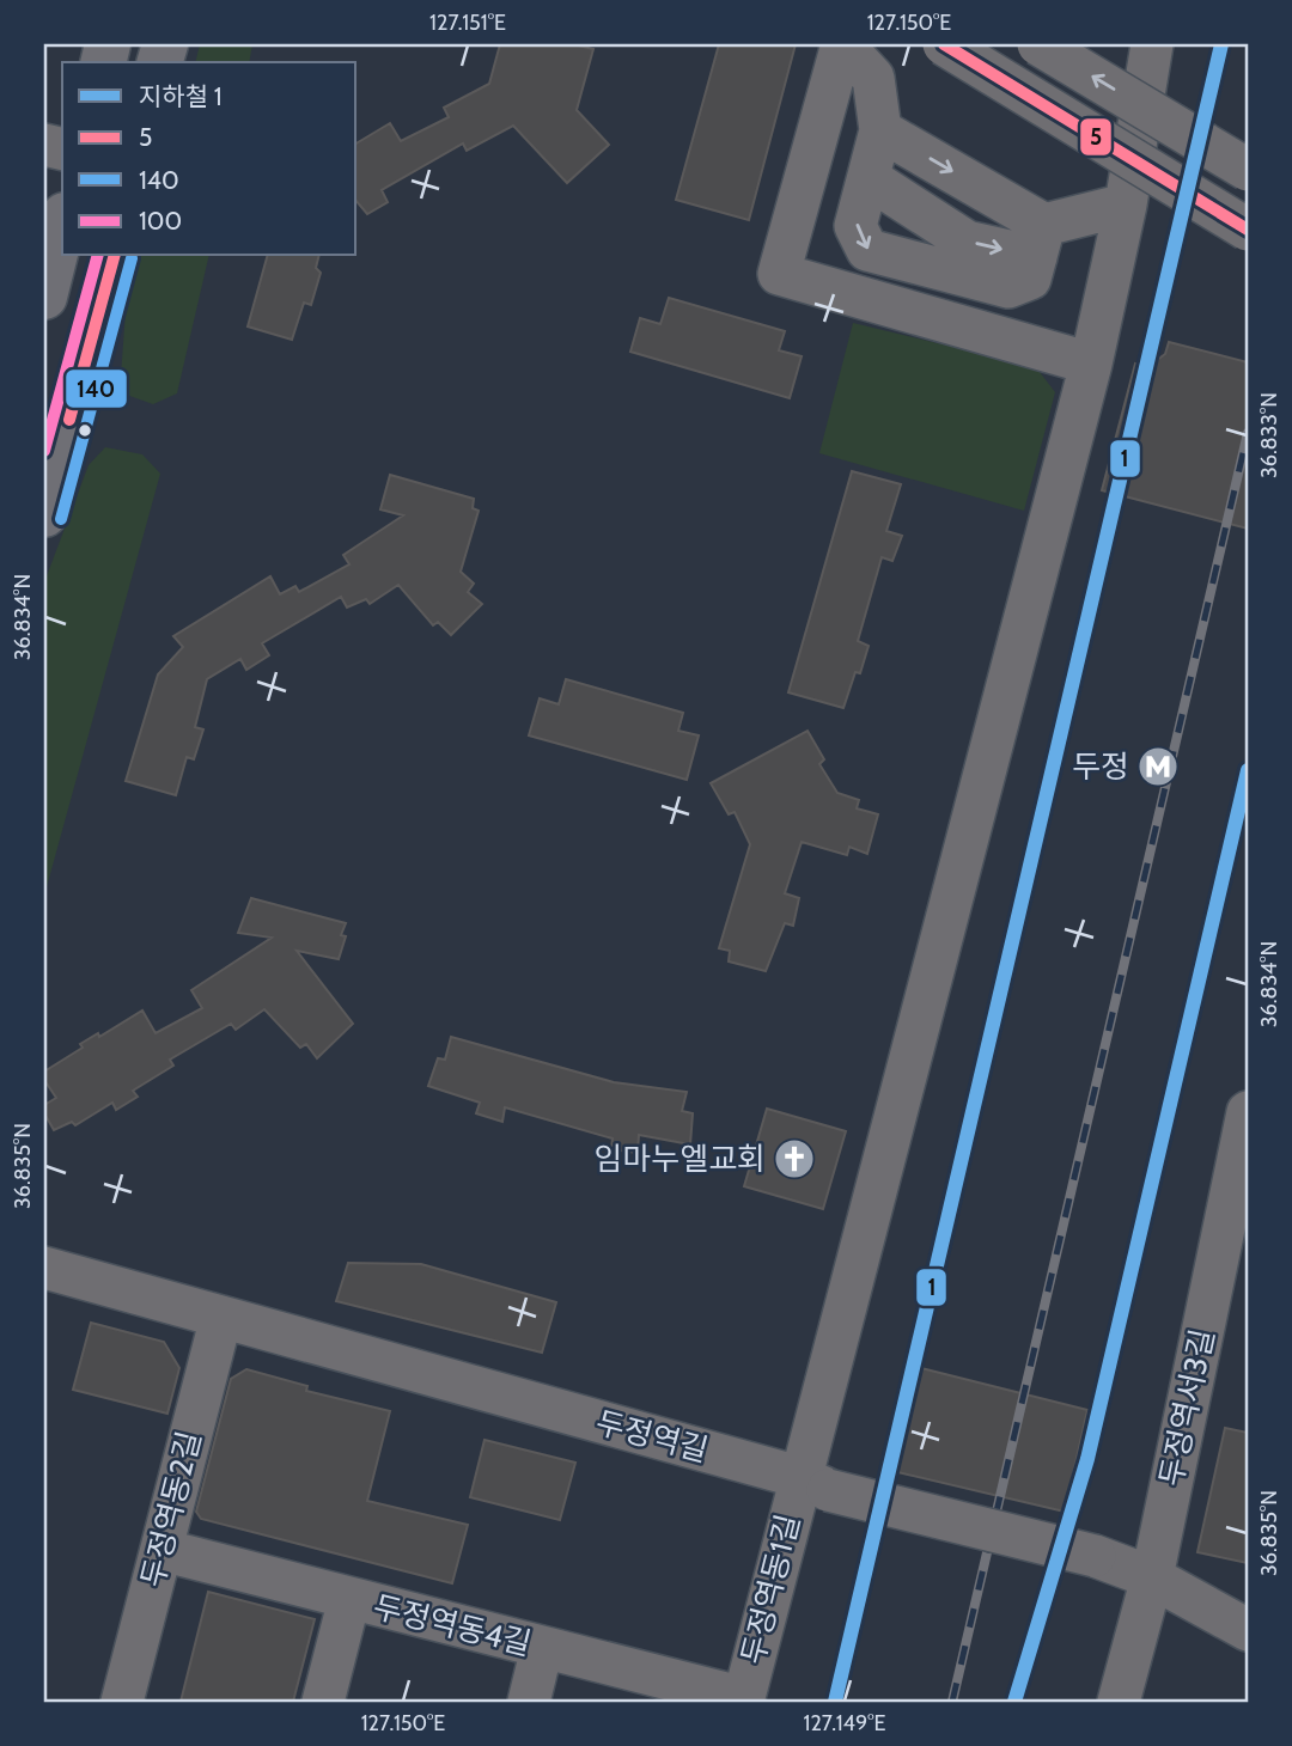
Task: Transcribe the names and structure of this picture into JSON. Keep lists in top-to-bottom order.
{
  "streets": {
    "street": [
      "두정역서3길",
      "두정역길",
      "두정역동2길",
      "두정역동1길",
      "두정역동4길"
    ]
  },
  "crossings": [
    ["두정역서3길", "두정역길"],
    ["두정역길", "두정역동2길"],
    ["두정역길", "두정역동1길"],
    ["두정역동2길", "두정역동4길"],
    ["두정역동1길", "두정역동4길"]
  ],
  "places": {
    "metro station": ["두정"],
    "church": ["임마누엘교회"]
  },
  "lines": [
    "metro line 1",
    "transit line 5",
    "transit line 100",
    "transit line 140"
  ],
  "legend": [
    "지하철 1",
    "5",
    "140",
    "100"
  ],
  "coordinates": [
    "127.151°E",
    "127.150°E",
    "36.833°N",
    "36.834°N",
    "36.835°N",
    "127.149°E"
  ]
}
